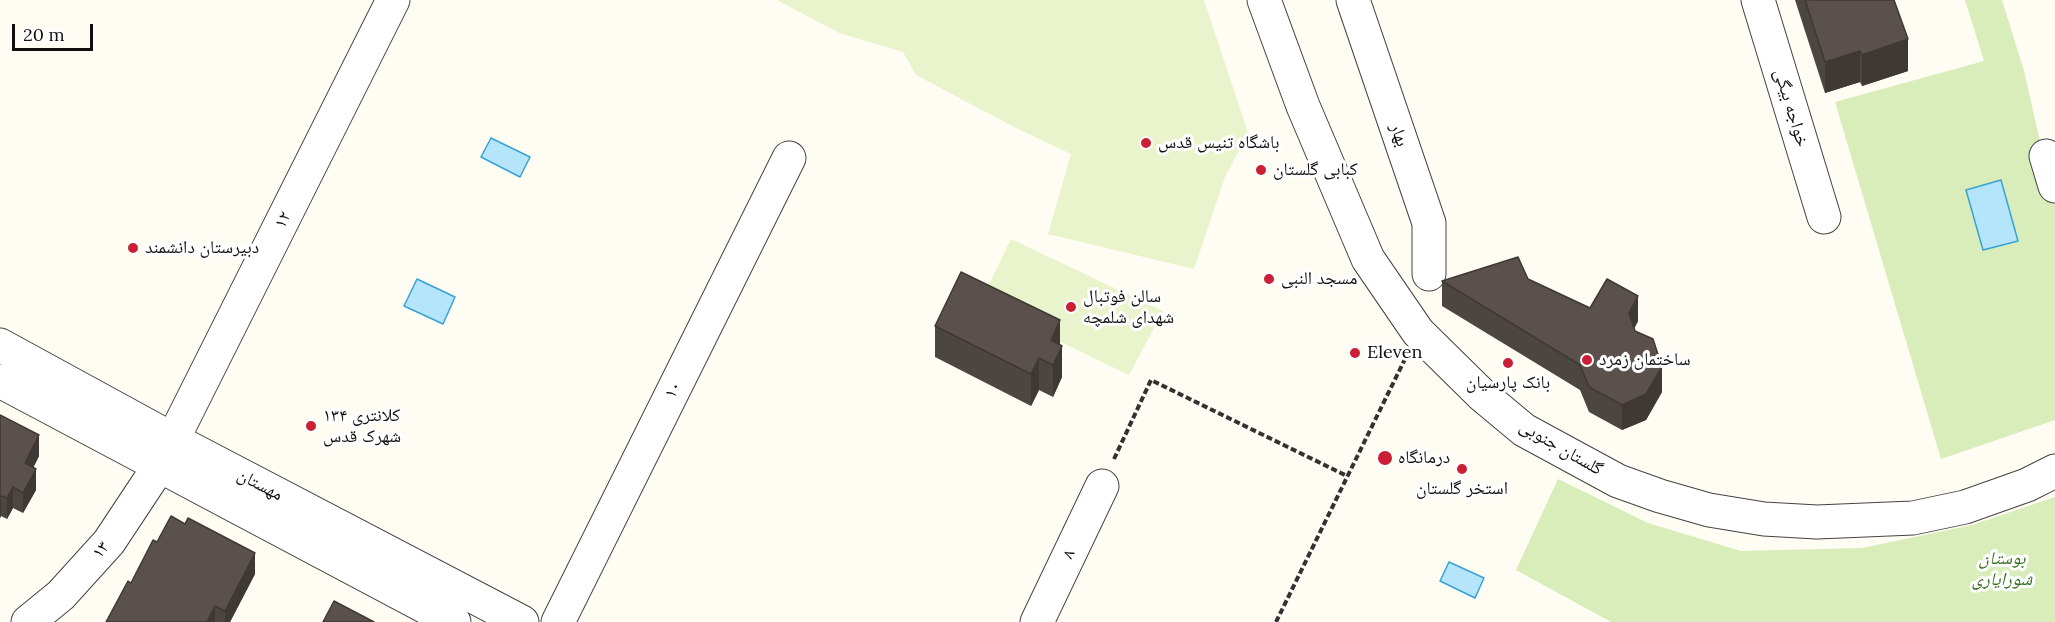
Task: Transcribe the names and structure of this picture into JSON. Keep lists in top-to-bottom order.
{
  "streets": {
    "street": [
      "خواجه بیگی",
      "بهار",
      "۱۲",
      "۱۰",
      "گلستان جنوبی",
      "مهستان",
      "۱۳",
      "۸"
    ]
  },
  "crossings": [
    ["۱۲", "مهستان"],
    ["۱۲", "۱۳"],
    ["مهستان", "۱۳"]
  ],
  "parks": ["بوستان شورایاری"],
  "places": [
    "باشگاه تنیس قدس",
    "کبابی گلستان",
    "دبیرستان دانشمند",
    "مسجد النبی",
    "سالن فوتبال شهدای شلمچه",
    "Eleven",
    "ساختمان زمرد",
    "بانک پارسیان",
    "کلانتری ۱۳۴ شهرک قدس",
    "درمانگاه",
    "استخر گلستان"
  ],
  "scale_bar": "20 m"
}
